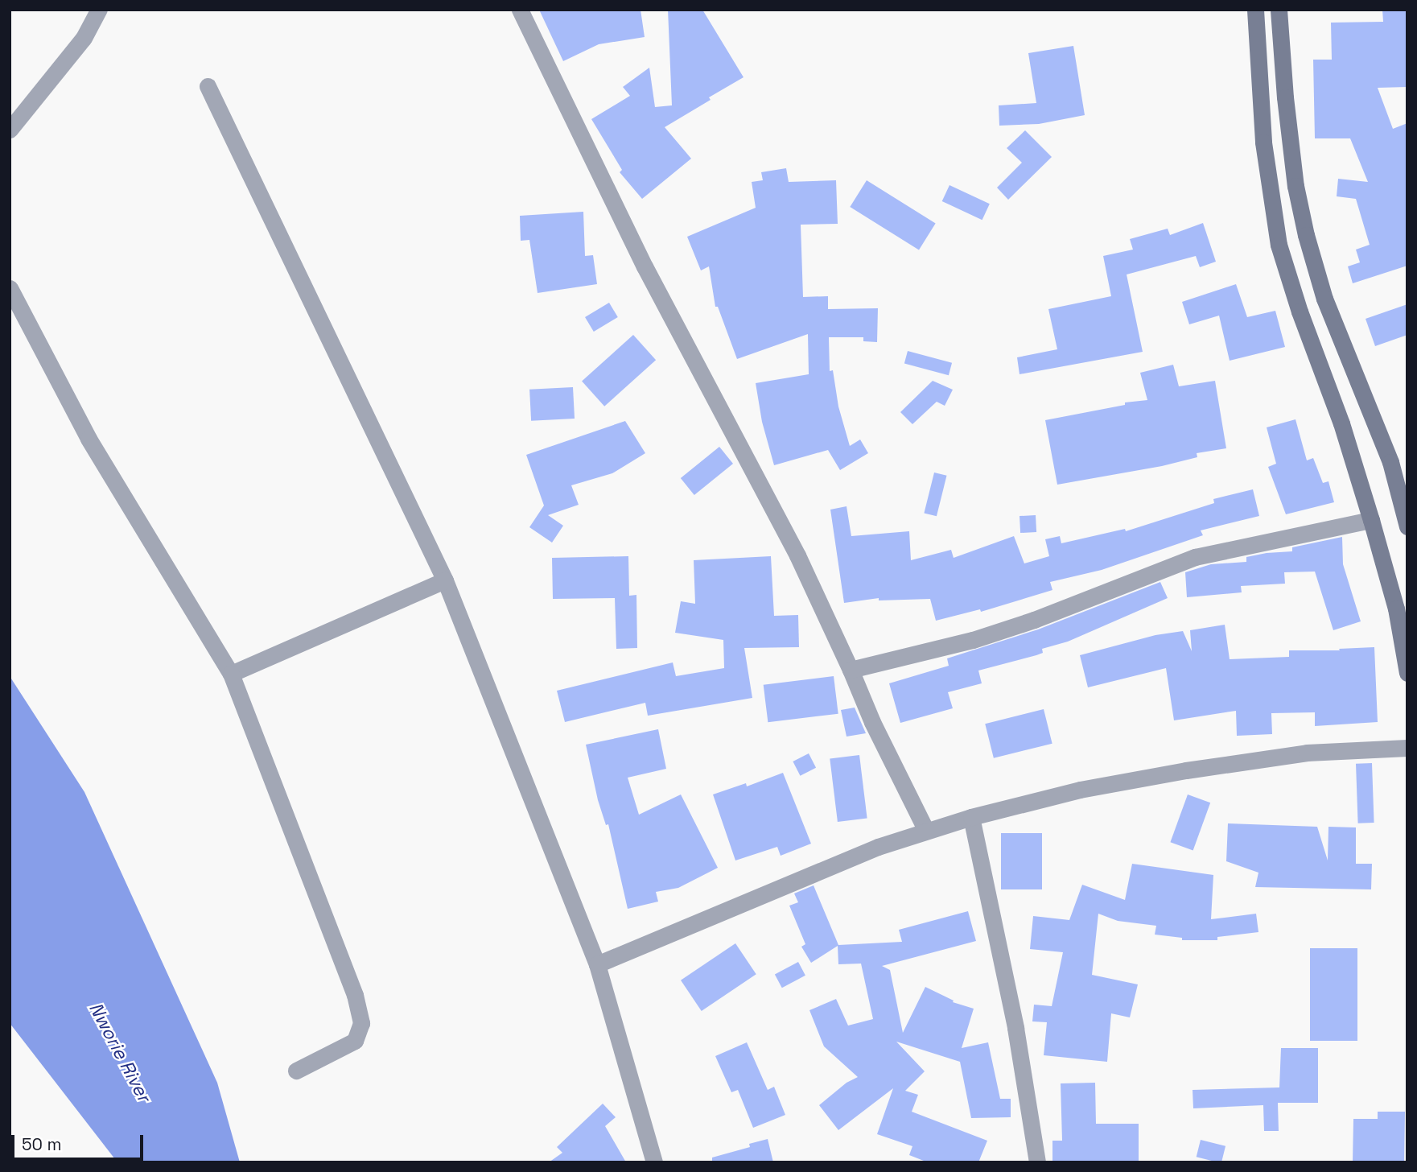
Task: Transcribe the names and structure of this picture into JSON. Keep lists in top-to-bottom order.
{
  "water": ["Nworie River"],
  "scale_bar": "50 m"
}
